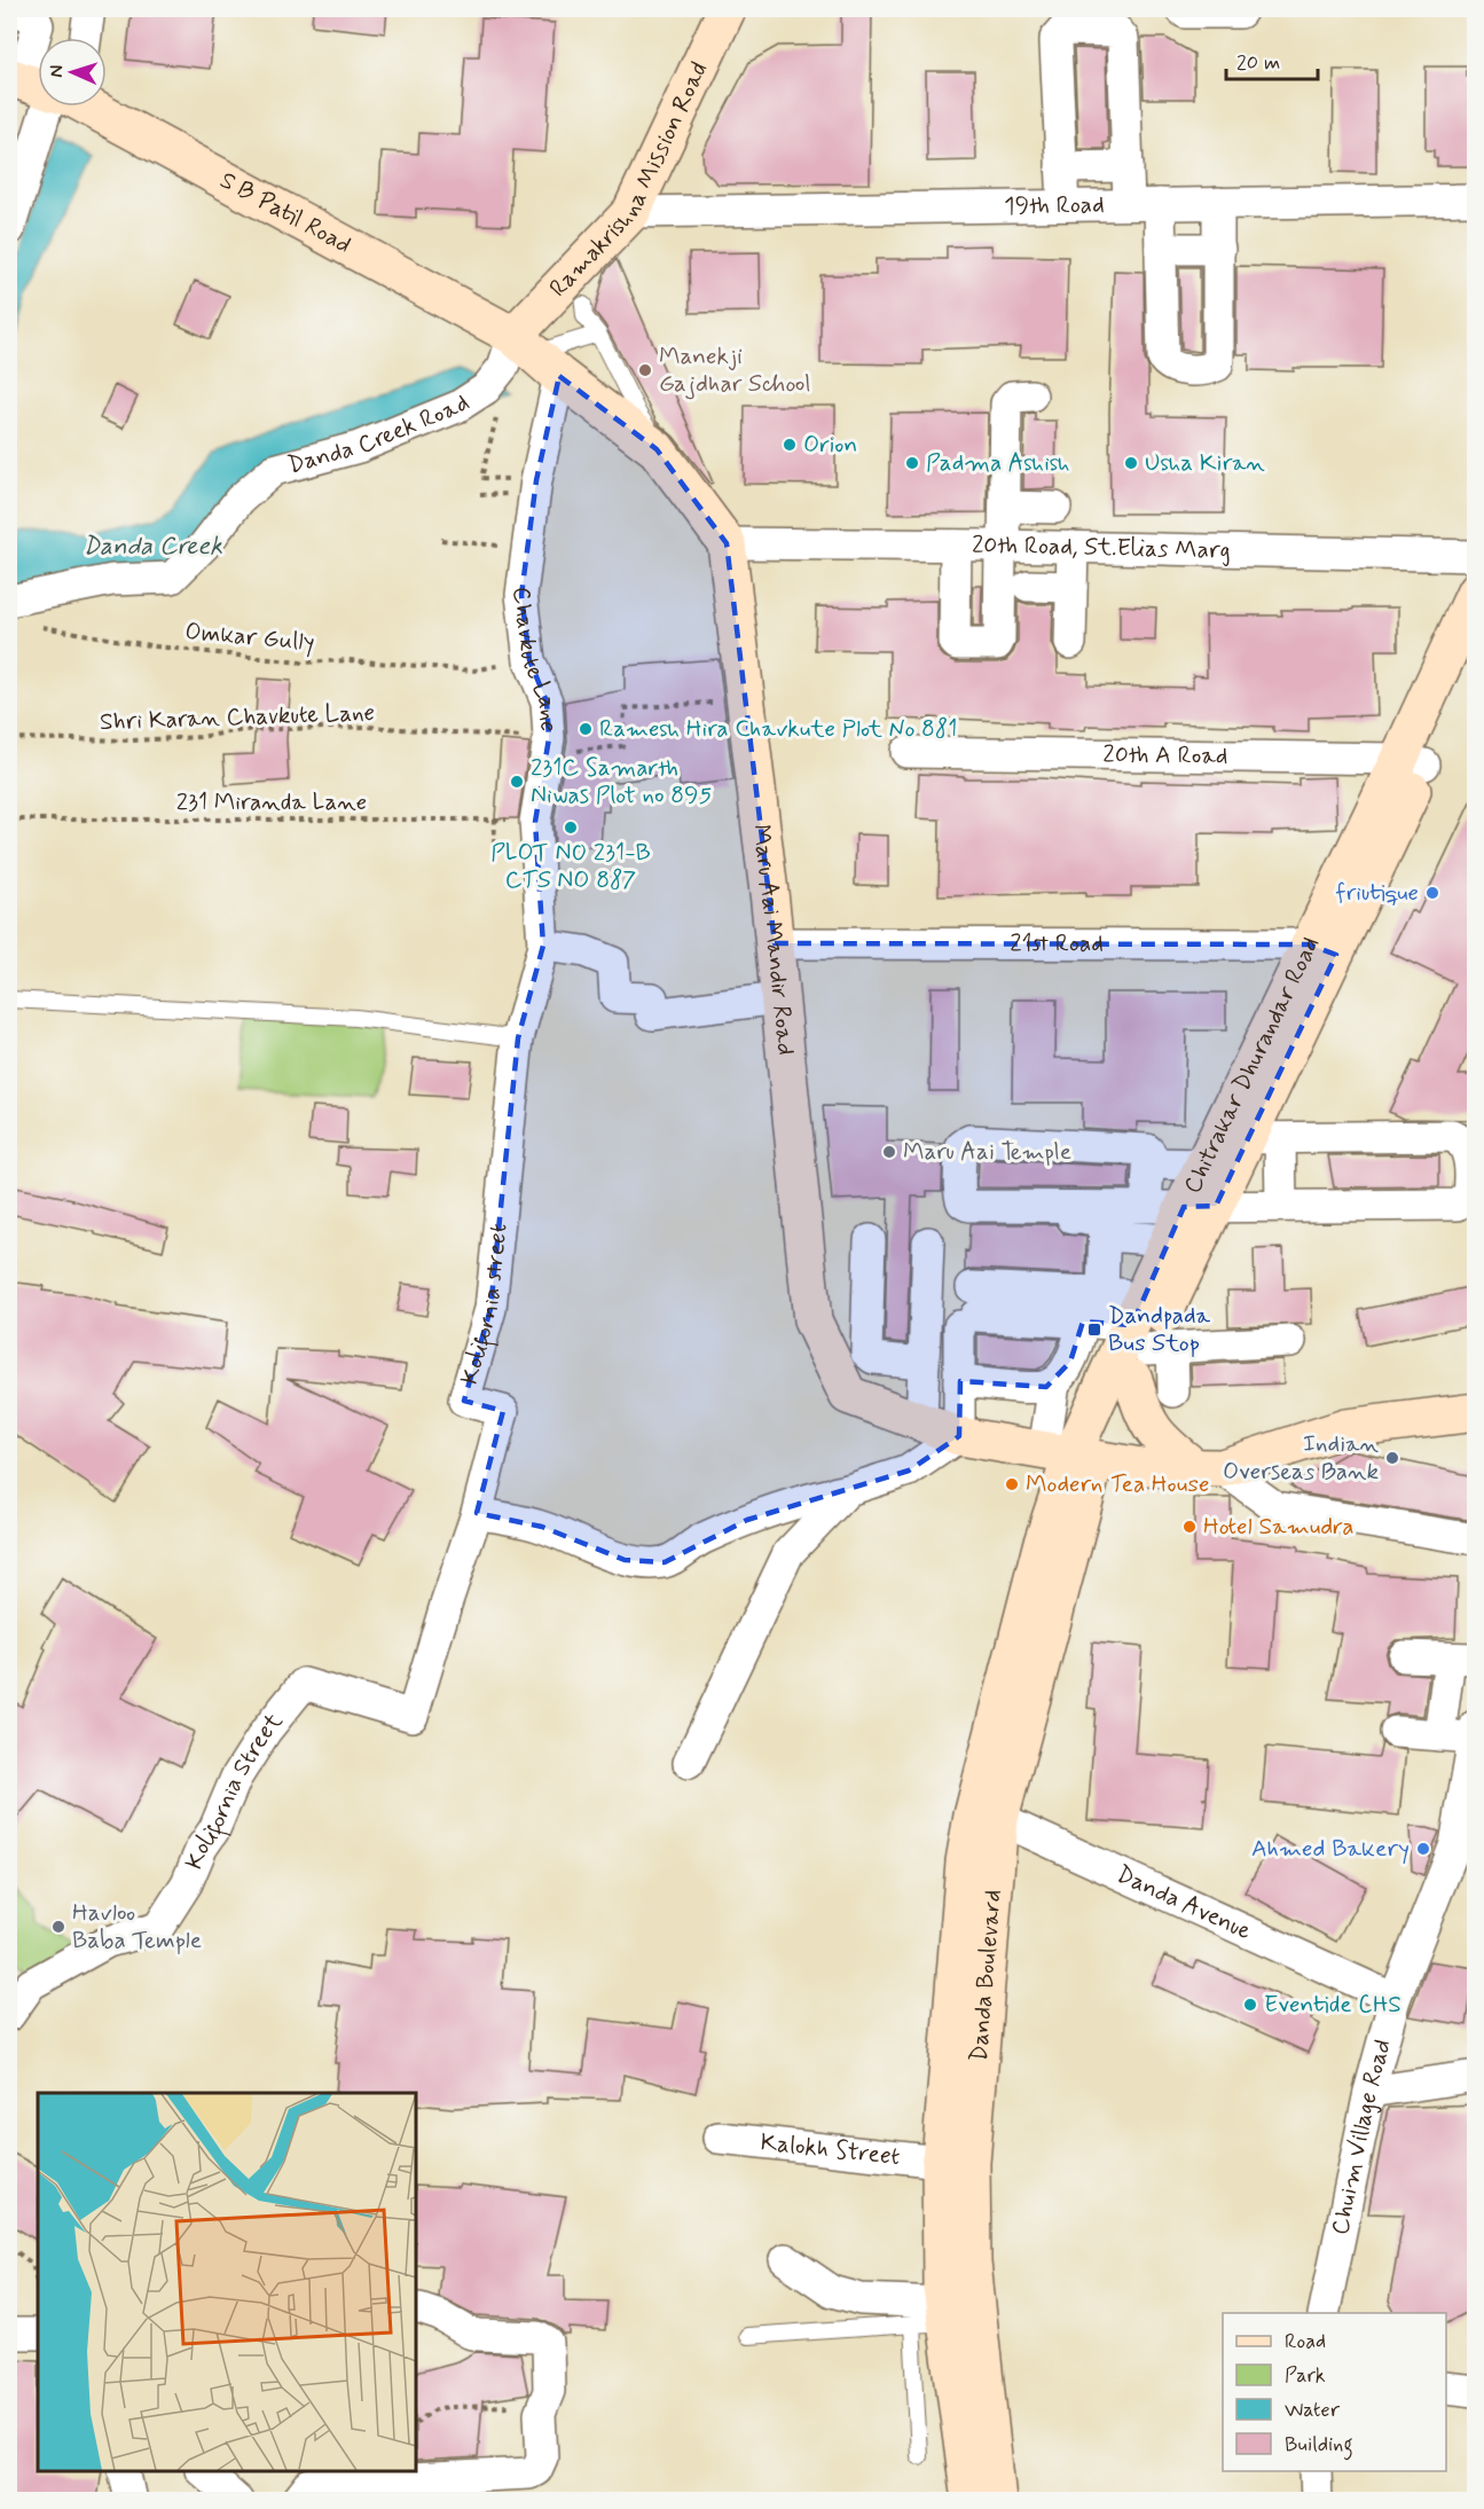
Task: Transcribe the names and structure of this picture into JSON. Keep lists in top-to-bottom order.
{
  "streets": {
    "main road": [
      "Ramakrishna Mission Road",
      "S B Patil Road",
      "Maru Aai Mandir Road",
      "Chitrakar Dhurandar Road"
    ],
    "street": [
      "19th Road",
      "Danda Creek Road",
      "20th Road, St.Elias Marg",
      "Chavkute Lane",
      "20th A Road",
      "21st Road",
      "Kolifornia street",
      "Kolifornia Street",
      "Danda Avenue",
      "Chuim Village Road",
      "Kalokh Street"
    ],
    "path": ["Omkar Gully", "Shri Karan Chavkute Lane", "231 Miranda Lane"]
  },
  "crossings": [
    ["Ramakrishna Mission Road", "19th Road"],
    ["Ramakrishna Mission Road", "S B Patil Road"],
    ["Ramakrishna Mission Road", "Danda Creek Road"],
    ["Ramakrishna Mission Road", "Chavkute Lane"],
    ["Ramakrishna Mission Road", "Maru Aai Mandir Road"],
    ["S B Patil Road", "Danda Creek Road"],
    ["S B Patil Road", "Chavkute Lane"],
    ["S B Patil Road", "Maru Aai Mandir Road"],
    ["Danda Creek Road", "Chavkute Lane"],
    ["Danda Creek Road", "Maru Aai Mandir Road"],
    ["20th Road, St.Elias Marg", "Maru Aai Mandir Road"],
    ["Omkar Gully", "Chavkute Lane"],
    ["Chavkute Lane", "Shri Karan Chavkute Lane"],
    ["Chavkute Lane", "231 Miranda Lane"],
    ["Chavkute Lane", "Maru Aai Mandir Road"],
    ["Chavkute Lane", "Kolifornia street"],
    ["Shri Karan Chavkute Lane", "Maru Aai Mandir Road"],
    ["20th A Road", "Chitrakar Dhurandar Road"],
    ["Maru Aai Mandir Road", "21st Road"],
    ["Maru Aai Mandir Road", "Chitrakar Dhurandar Road"],
    ["21st Road", "Chitrakar Dhurandar Road"],
    ["Kolifornia street", "Kolifornia Street"],
    ["Danda Avenue", "Chuim Village Road"]
  ],
  "water": ["Danda Creek"],
  "places": {
    "other": [
      "Manekji Gajdhar School",
      "Orion",
      "Padma Ashish",
      "Usha Kiran",
      "Ramesh Hira Chavkute Plot No 881",
      "231C Samarth Niwas Plot no 895",
      "PLOT NO 231-B CTS NO 887",
      "friutique",
      "Maru Aai Temple",
      "Indian Overseas Bank",
      "Modern Tea House",
      "Hotel Samudra",
      "Ahmed Bakery",
      "Havloo Baba Temple",
      "Eventide CHS"
    ],
    "transit": ["Dandpada Bus Stop"]
  },
  "legend": [
    "Road",
    "Park",
    "Water",
    "Building"
  ],
  "scale_bar": "20 m",
  "north": "left"
}
